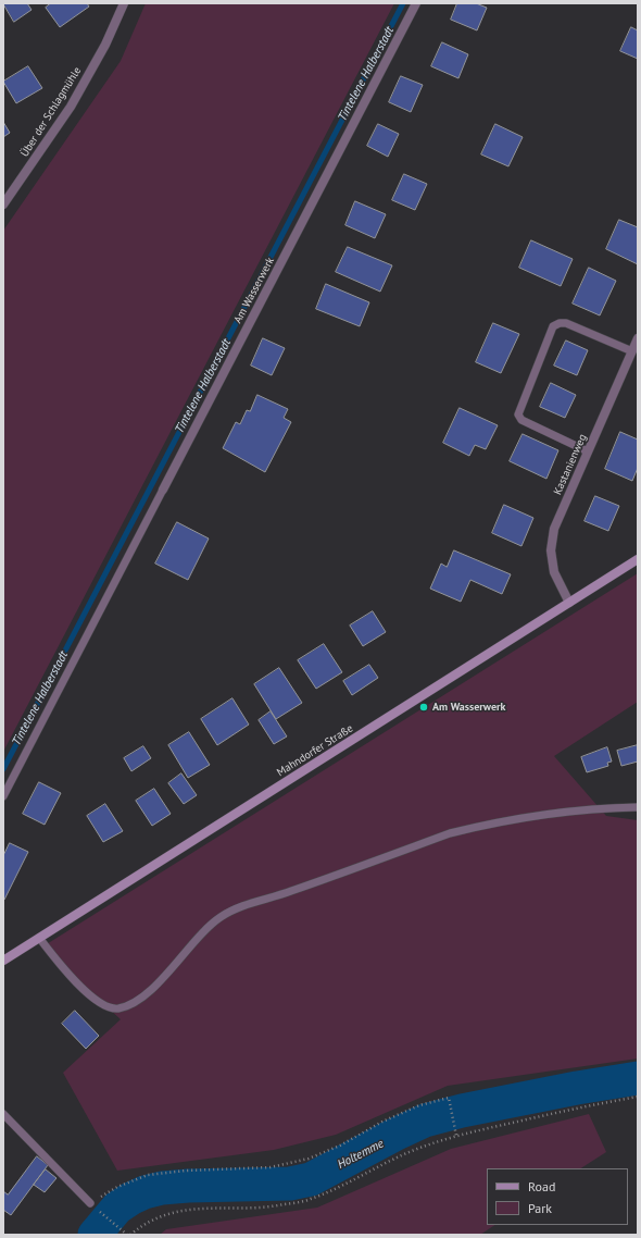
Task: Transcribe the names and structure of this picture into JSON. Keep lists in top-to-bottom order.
{
  "streets": {
    "street": [
      "Über der Schlagmühle",
      "Am Wasserwerk",
      "Kastanienweg",
      "Mahndorfer Straße"
    ]
  },
  "crossings": [
    ["Kastanienweg", "Mahndorfer Straße"]
  ],
  "water": ["Tintelene Halberstadt", "Holtemme"],
  "places": ["Am Wasserwerk"],
  "legend": ["Road", "Park"]
}
